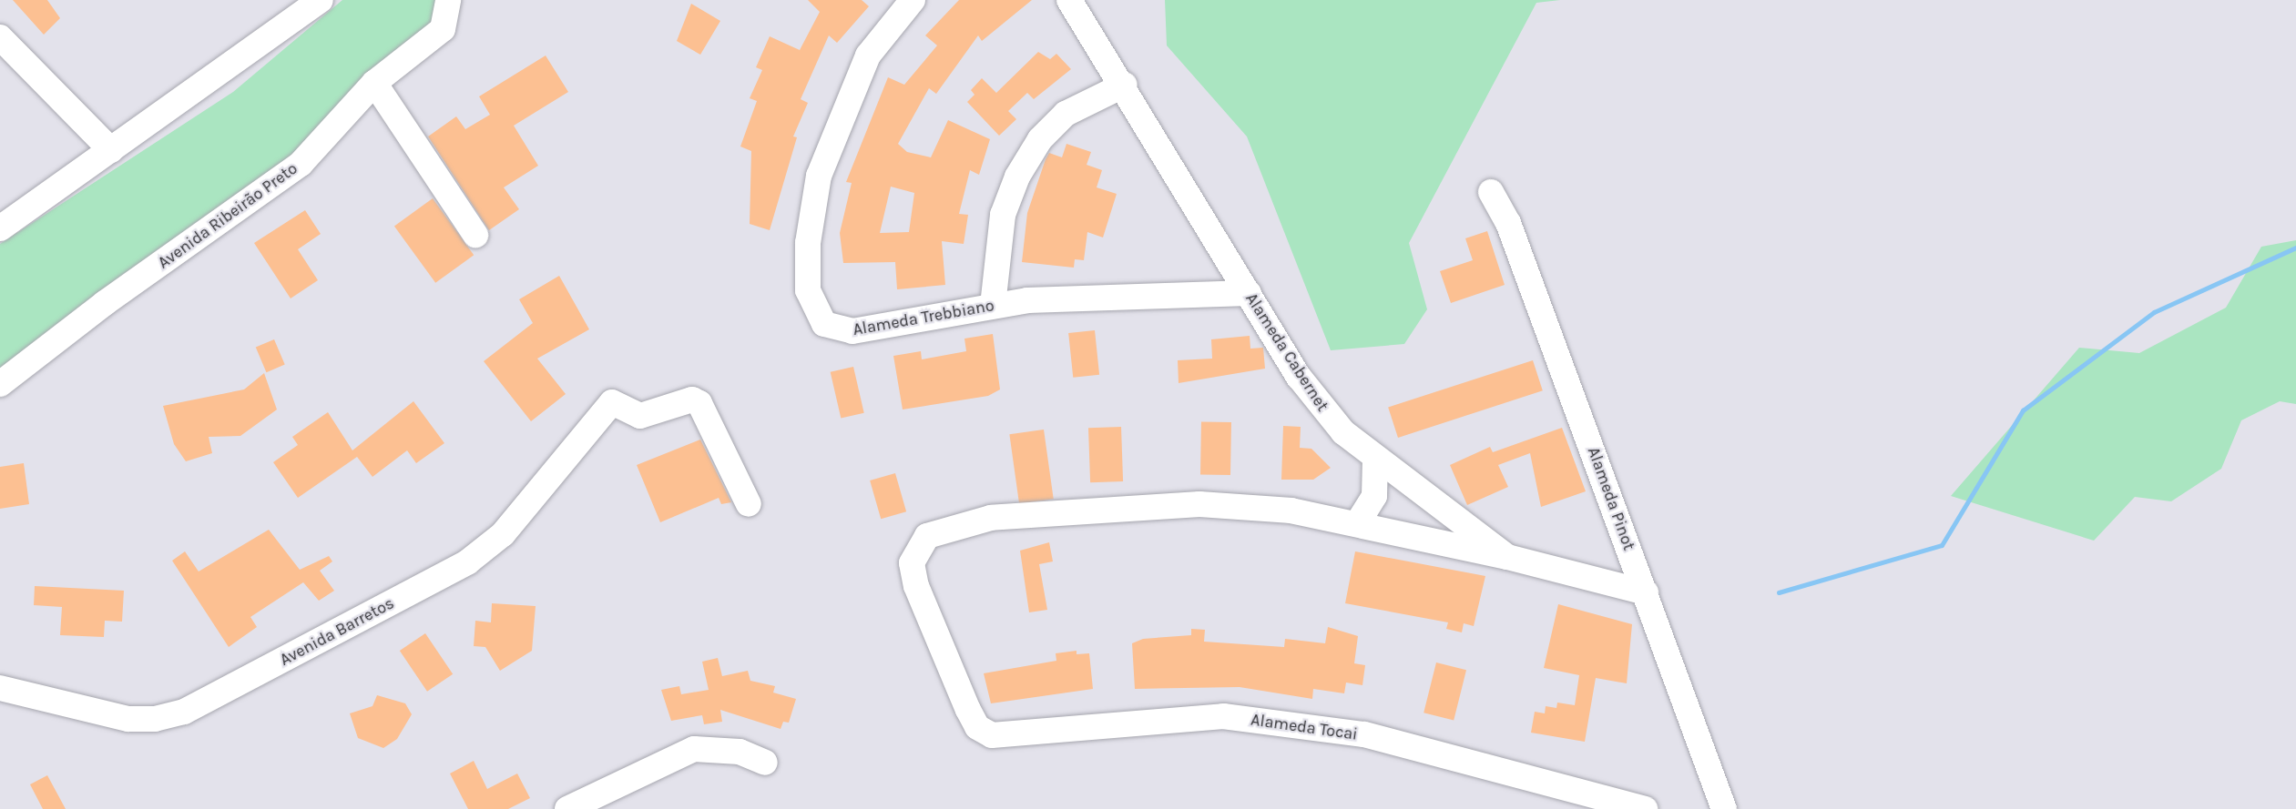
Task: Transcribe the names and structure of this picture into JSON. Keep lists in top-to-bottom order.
{
  "streets": {
    "street": [
      "Avenida Ribeirão Preto",
      "Alameda Trebbiano",
      "Alameda Cabernet",
      "Alameda Pinot",
      "Avenida Barretos",
      "Alameda Tocai"
    ]
  },
  "crossings": [
    ["Alameda Trebbiano", "Alameda Cabernet"],
    ["Alameda Cabernet", "Alameda Pinot"],
    ["Alameda Cabernet", "Alameda Tocai"]
  ]
}
